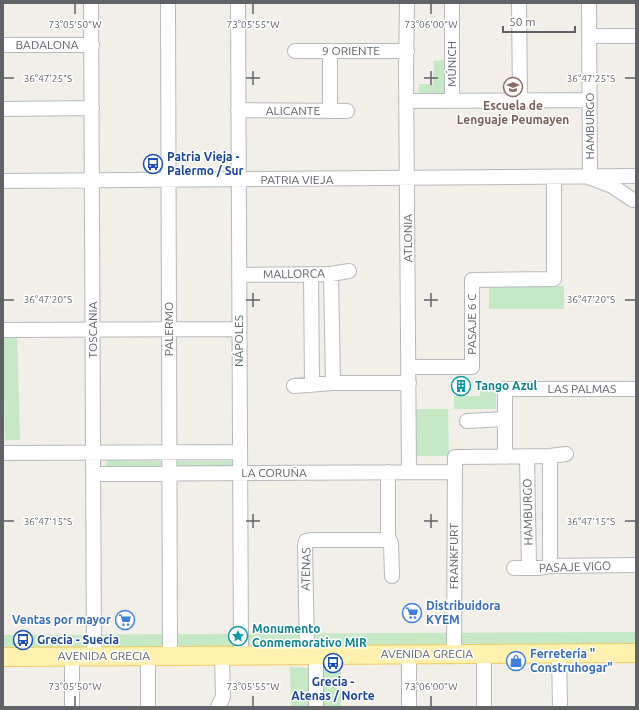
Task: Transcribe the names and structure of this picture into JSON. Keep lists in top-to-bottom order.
{
  "streets": {
    "main road": ["AVENIDA GRECIA"],
    "street": [
      "BADALONA",
      "9 ORIENTE",
      "MÚNICH",
      "ALICANTE",
      "HAMBURGO",
      "PATRIA VIEJA",
      "ATLONIA",
      "MALLORCA",
      "PASAJE 6 C",
      "PALERMO",
      "TOSCANIA",
      "NÁPOLES",
      "LAS PALMAS",
      "LA CORUÑA",
      "FRANKFURT",
      "PASAJE VIGO",
      "ATENAS"
    ]
  },
  "crossings": [
    ["BADALONA", "TOSCANIA"],
    ["9 ORIENTE", "ATLONIA"],
    ["ALICANTE", "NÁPOLES"],
    ["HAMBURGO", "PATRIA VIEJA"],
    ["HAMBURGO", "PASAJE VIGO"],
    ["PATRIA VIEJA", "ATLONIA"],
    ["PATRIA VIEJA", "PASAJE 6 C"],
    ["PATRIA VIEJA", "PALERMO"],
    ["PATRIA VIEJA", "TOSCANIA"],
    ["PATRIA VIEJA", "NÁPOLES"],
    ["ATLONIA", "PASAJE 6 C"],
    ["ATLONIA", "LA CORUÑA"],
    ["MALLORCA", "NÁPOLES"],
    ["PALERMO", "LA CORUÑA"],
    ["PALERMO", "AVENIDA GRECIA"],
    ["TOSCANIA", "LA CORUÑA"],
    ["TOSCANIA", "AVENIDA GRECIA"],
    ["NÁPOLES", "LA CORUÑA"],
    ["NÁPOLES", "AVENIDA GRECIA"],
    ["LA CORUÑA", "FRANKFURT"],
    ["FRANKFURT", "AVENIDA GRECIA"],
    ["ATENAS", "AVENIDA GRECIA"]
  ],
  "places": {
    "school or university": ["Escuela de Lenguaje Peumayen"],
    "bus stop": ["Patria Vieja - Palermo / Sur", "Grecia - Suecia", "Grecia - Atenas / Norte"],
    "building": ["Tango Azul"],
    "supermarket": ["Distribuidora KYEM", "Ventas por mayor"],
    "place": ["Monumento Conmemorativo MIR"],
    "shop": ["Ferretería \" Construhogar\""]
  },
  "scale_bar": "50 m",
  "coordinates": [
    "73°05'50\"W",
    "73°05'55\"W",
    "73°06'00\"W",
    "36°47'25\"S",
    "36°47'20\"S",
    "36°47'15\"S"
  ]
}
